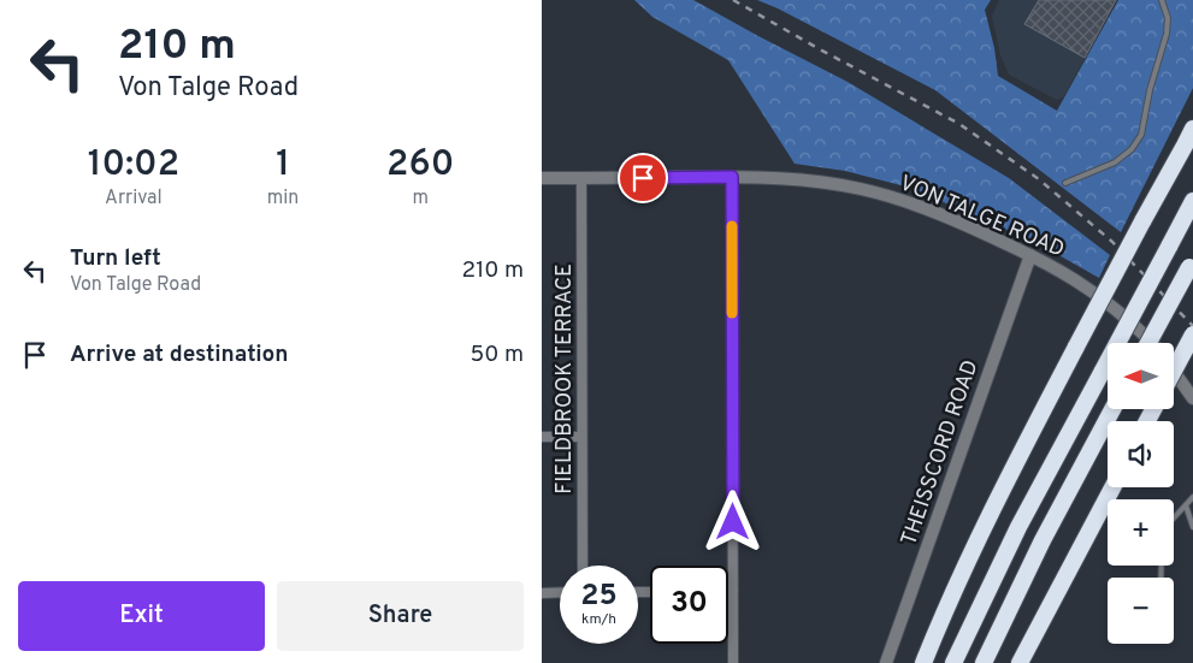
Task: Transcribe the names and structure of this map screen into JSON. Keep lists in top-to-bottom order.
{
  "streets": {
    "street": ["VON TALGE ROAD", "FIELDBROOK TERRACE", "THEISSCORD ROAD"]
  },
  "crossings": [
    ["VON TALGE ROAD", "FIELDBROOK TERRACE"],
    ["VON TALGE ROAD", "THEISSCORD ROAD"]
  ],
  "north": "left",
  "page": {
    "turn": ["210 m", "Von Talge Road"],
    "eta": [
      "10:02",
      "Arrival",
      "1",
      "min",
      "260",
      "m"
    ],
    "list": [
      {
        "name": "Turn left",
        "note": "Von Talge Road",
        "value": "210 m"
      },
      {
        "name": "Arrive at destination",
        "value": "50 m"
      }
    ],
    "map_buttons": ["+", "−"],
    "speed": "25 km/h",
    "limit": "30",
    "buttons": ["Exit", "Share"]
  }
}
